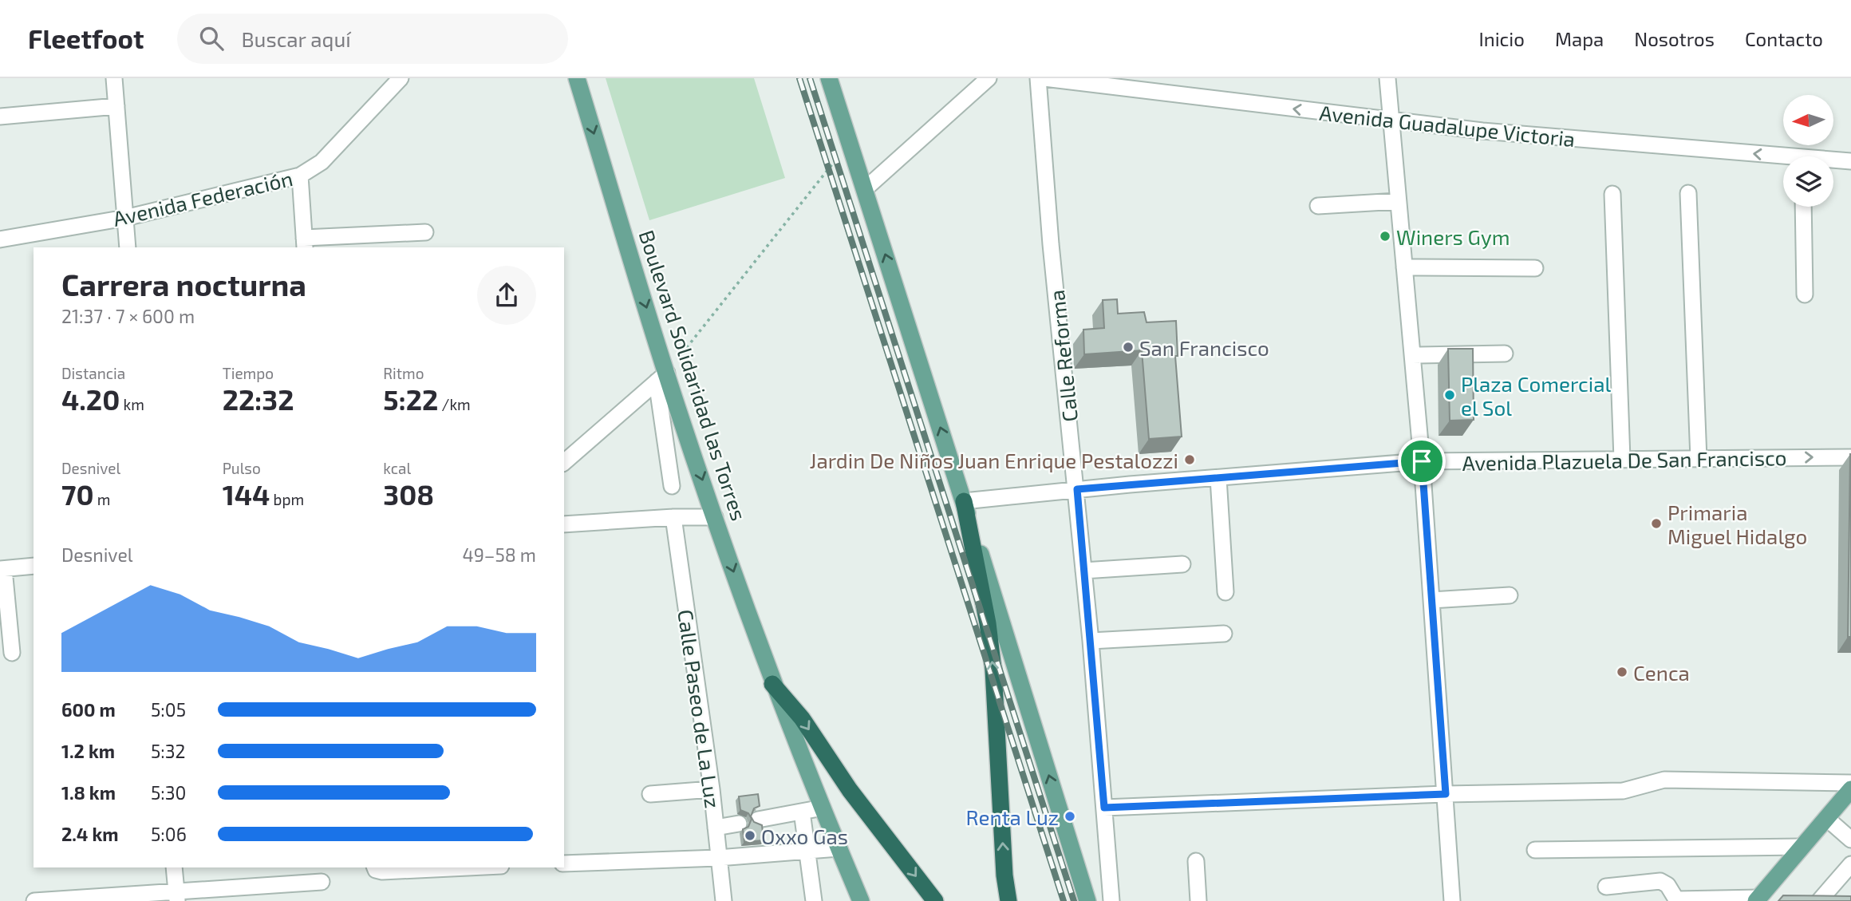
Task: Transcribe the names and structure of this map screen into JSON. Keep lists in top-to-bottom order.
{
  "streets": {
    "highway": ["Boulevard Solidaridad las Torres"],
    "street": [
      "Avenida Guadalupe Victoria",
      "Avenida Federación",
      "Calle Reforma",
      "Avenida Plazuela De San Francisco",
      "Calle Paseo de La Luz"
    ]
  },
  "crossings": [
    ["Calle Reforma", "Avenida Plazuela De San Francisco"]
  ],
  "one_way": ["Avenida Guadalupe Victoria", "Boulevard Solidaridad las Torres"],
  "places": [
    "Winers Gym",
    "San Francisco",
    "Plaza Comercial el Sol",
    "Jardin De Niños Juan Enrique Pestalozzi",
    "Primaria Miguel Hidalgo",
    "Cenca",
    "Renta Luz",
    "Oxxo Gas"
  ],
  "north": "left",
  "page": {
    "header": "Fleetfoot",
    "search": "Buscar aquí",
    "nav": [
      "Inicio",
      "Mapa",
      "Nosotros",
      "Contacto"
    ],
    "heading": ["Carrera nocturna", "21:37 · 7 × 600 m"],
    "stats": [
      ["Distancia", "4.20 km"],
      ["Tiempo", "22:32"],
      ["Ritmo", "5:22 /km"],
      ["Desnivel", "70 m"],
      ["Pulso", "144 bpm"],
      ["kcal", "308"]
    ],
    "chart": ["Desnivel", "49–58 m"],
    "list": [
      {
        "name": "600 m",
        "note": "5:05"
      },
      {
        "name": "1.2 km",
        "note": "5:32"
      },
      {
        "name": "1.8 km",
        "note": "5:30"
      },
      {
        "name": "2.4 km",
        "note": "5:06"
      }
    ]
  }
}
